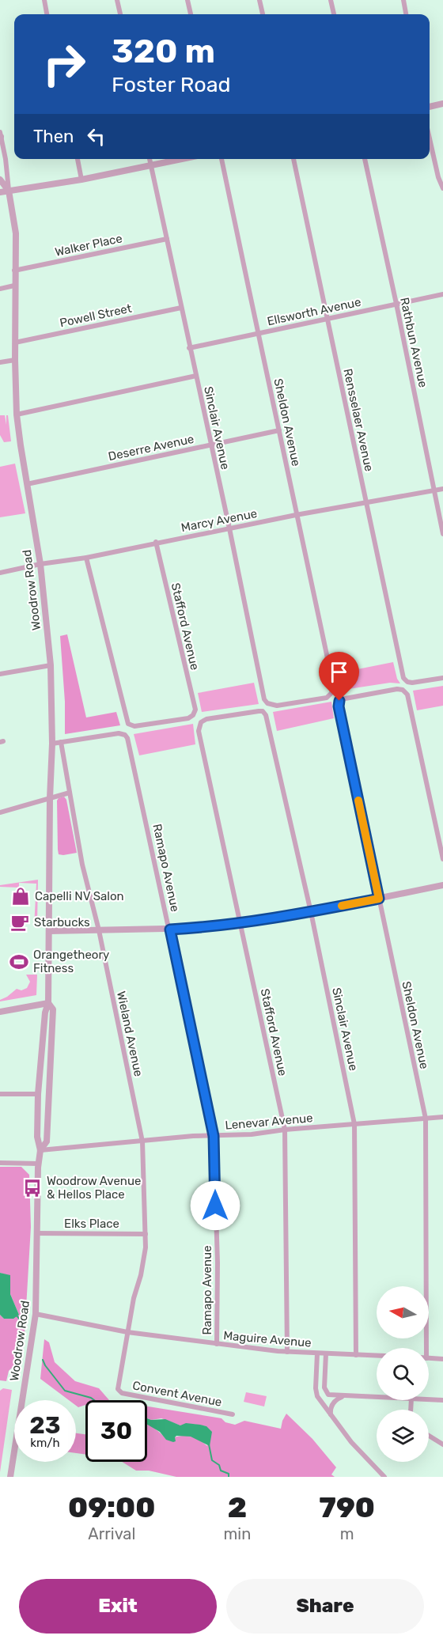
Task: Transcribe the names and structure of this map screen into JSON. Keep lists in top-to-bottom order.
{
  "streets": {
    "street": [
      "Walker Place",
      "Ellsworth Avenue",
      "Powell Street",
      "Rathbun Avenue",
      "Rensselaer Avenue",
      "Sheldon Avenue",
      "Sinclair Avenue",
      "Deserre Avenue",
      "Marcy Avenue",
      "Woodrow Road",
      "Stafford Avenue",
      "Ramapo Avenue",
      "Wieland Avenue",
      "Lenevar Avenue",
      "Elks Place",
      "Maguire Avenue",
      "Convent Avenue"
    ]
  },
  "crossings": [
    ["Walker Place", "Sinclair Avenue"],
    ["Walker Place", "Woodrow Road"],
    ["Ellsworth Avenue", "Rathbun Avenue"],
    ["Ellsworth Avenue", "Rensselaer Avenue"],
    ["Ellsworth Avenue", "Sheldon Avenue"],
    ["Ellsworth Avenue", "Sinclair Avenue"],
    ["Powell Street", "Sinclair Avenue"],
    ["Powell Street", "Woodrow Road"],
    ["Rathbun Avenue", "Marcy Avenue"],
    ["Rensselaer Avenue", "Marcy Avenue"],
    ["Sheldon Avenue", "Sinclair Avenue"],
    ["Sheldon Avenue", "Deserre Avenue"],
    ["Sheldon Avenue", "Marcy Avenue"],
    ["Sheldon Avenue", "Lenevar Avenue"],
    ["Sinclair Avenue", "Deserre Avenue"],
    ["Sinclair Avenue", "Marcy Avenue"],
    ["Sinclair Avenue", "Stafford Avenue"],
    ["Sinclair Avenue", "Lenevar Avenue"],
    ["Sinclair Avenue", "Maguire Avenue"],
    ["Deserre Avenue", "Woodrow Road"],
    ["Marcy Avenue", "Woodrow Road"],
    ["Marcy Avenue", "Stafford Avenue"],
    ["Woodrow Road", "Lenevar Avenue"],
    ["Woodrow Road", "Elks Place"],
    ["Woodrow Road", "Maguire Avenue"],
    ["Stafford Avenue", "Lenevar Avenue"],
    ["Stafford Avenue", "Maguire Avenue"],
    ["Ramapo Avenue", "Wieland Avenue"],
    ["Ramapo Avenue", "Lenevar Avenue"],
    ["Ramapo Avenue", "Maguire Avenue"],
    ["Wieland Avenue", "Lenevar Avenue"],
    ["Wieland Avenue", "Elks Place"],
    ["Wieland Avenue", "Maguire Avenue"],
    ["Wieland Avenue", "Convent Avenue"]
  ],
  "places": {
    "shop": ["Capelli NV Salon"],
    "cafe": ["Starbucks"],
    "sports": ["Orangetheory Fitness"],
    "bus stop": ["Woodrow Avenue & Hellos Place"]
  },
  "north": "left",
  "page": {
    "turn": ["320 m", "Foster Road"],
    "then": "Then",
    "speed": "23 km/h",
    "limit": "30",
    "eta": [
      "09:00",
      "Arrival",
      "2",
      "min",
      "790",
      "m"
    ],
    "buttons": ["Exit", "Share"]
  }
}
